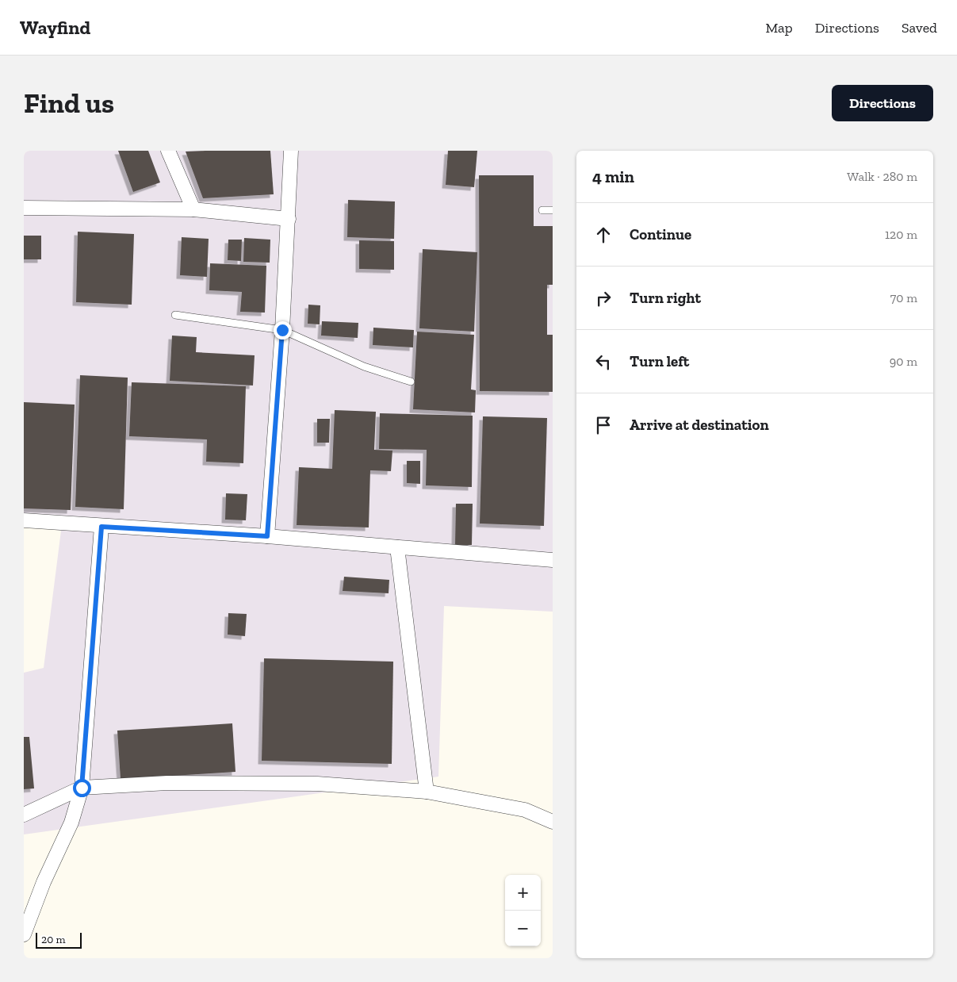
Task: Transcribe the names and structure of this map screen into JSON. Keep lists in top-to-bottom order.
{
  "scale_bar": "20 m",
  "page": {
    "header": "Wayfind",
    "nav": ["Map", "Directions", "Saved"],
    "buttons": "Directions",
    "title": "Find us",
    "heading": ["4 min", "Walk · 280 m"],
    "list": [
      ["Continue", "120 m"],
      ["Turn right", "70 m"],
      ["Turn left", "90 m"],
      "Arrive at destination"
    ],
    "map_buttons": ["+", "−"],
    "scale": "20 m"
  }
}
